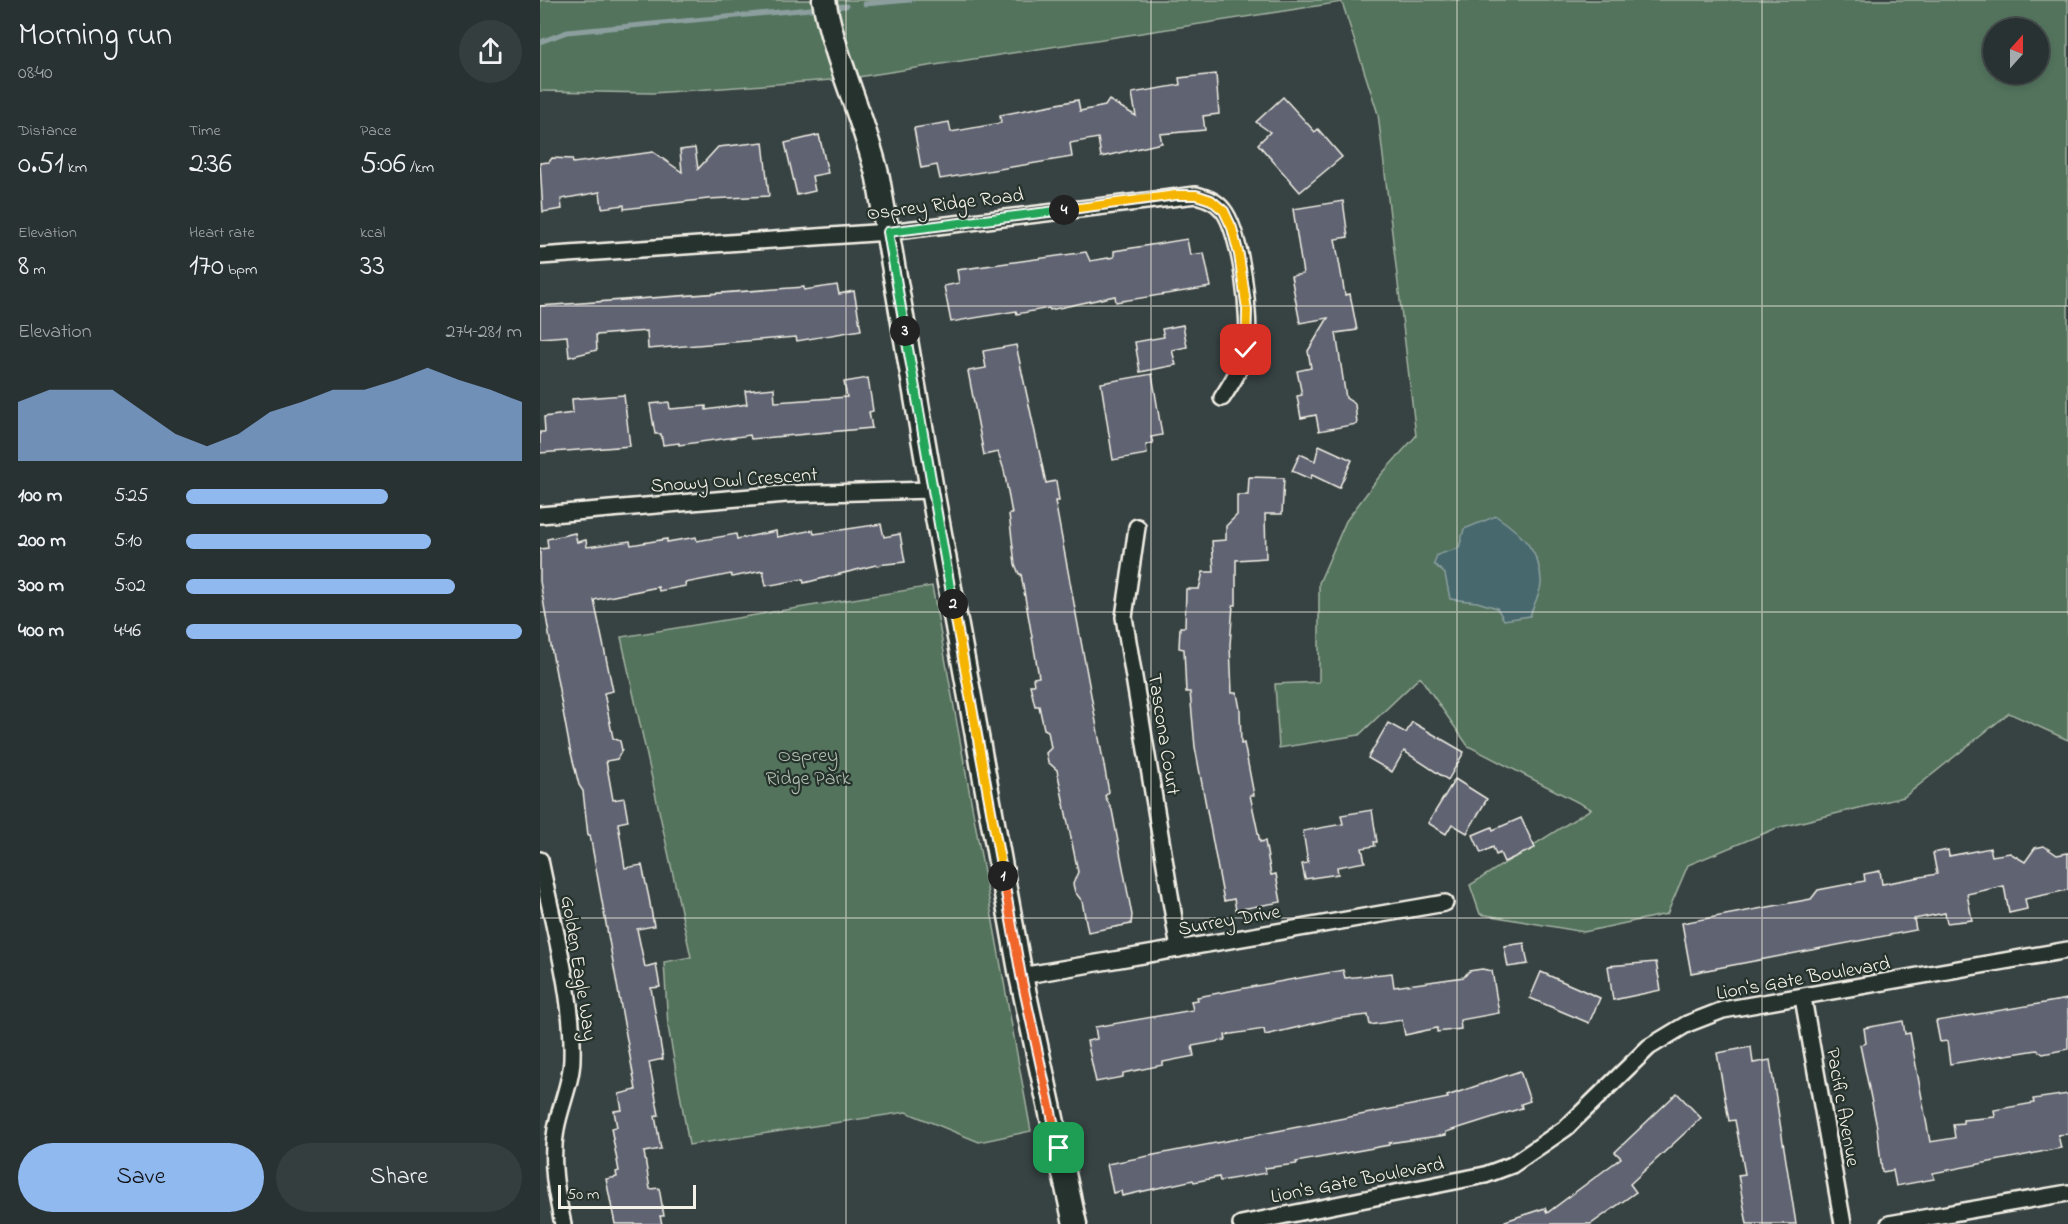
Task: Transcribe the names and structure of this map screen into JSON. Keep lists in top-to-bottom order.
{
  "streets": {
    "street": [
      "Osprey Ridge Road",
      "Snowy Owl Crescent",
      "Tascona Court",
      "Surrey Drive",
      "Golden Eagle Way",
      "Lion's Gate Boulevard",
      "Pacific Avenue"
    ]
  },
  "crossings": [
    ["Tascona Court", "Surrey Drive"],
    ["Lion's Gate Boulevard", "Pacific Avenue"]
  ],
  "parks": ["Osprey Ridge Park"],
  "scale_bar": "50 m",
  "north": "top",
  "page": {
    "heading": ["Morning run", "08:40"],
    "stats": [
      ["Distance", "0.51 km"],
      ["Time", "2:36"],
      ["Pace", "5:06 /km"],
      ["Elevation", "8 m"],
      ["Heart rate", "170 bpm"],
      ["kcal", "33"]
    ],
    "pins": [
      "4",
      "3",
      "2",
      "1"
    ],
    "chart": ["Elevation", "274–281 m"],
    "list": [
      {
        "name": "100 m",
        "note": "5:25"
      },
      {
        "name": "200 m",
        "note": "5:10"
      },
      {
        "name": "300 m",
        "note": "5:02"
      },
      {
        "name": "400 m",
        "note": "4:46"
      }
    ],
    "buttons": ["Save", "Share"],
    "scale": "50 m"
  }
}
